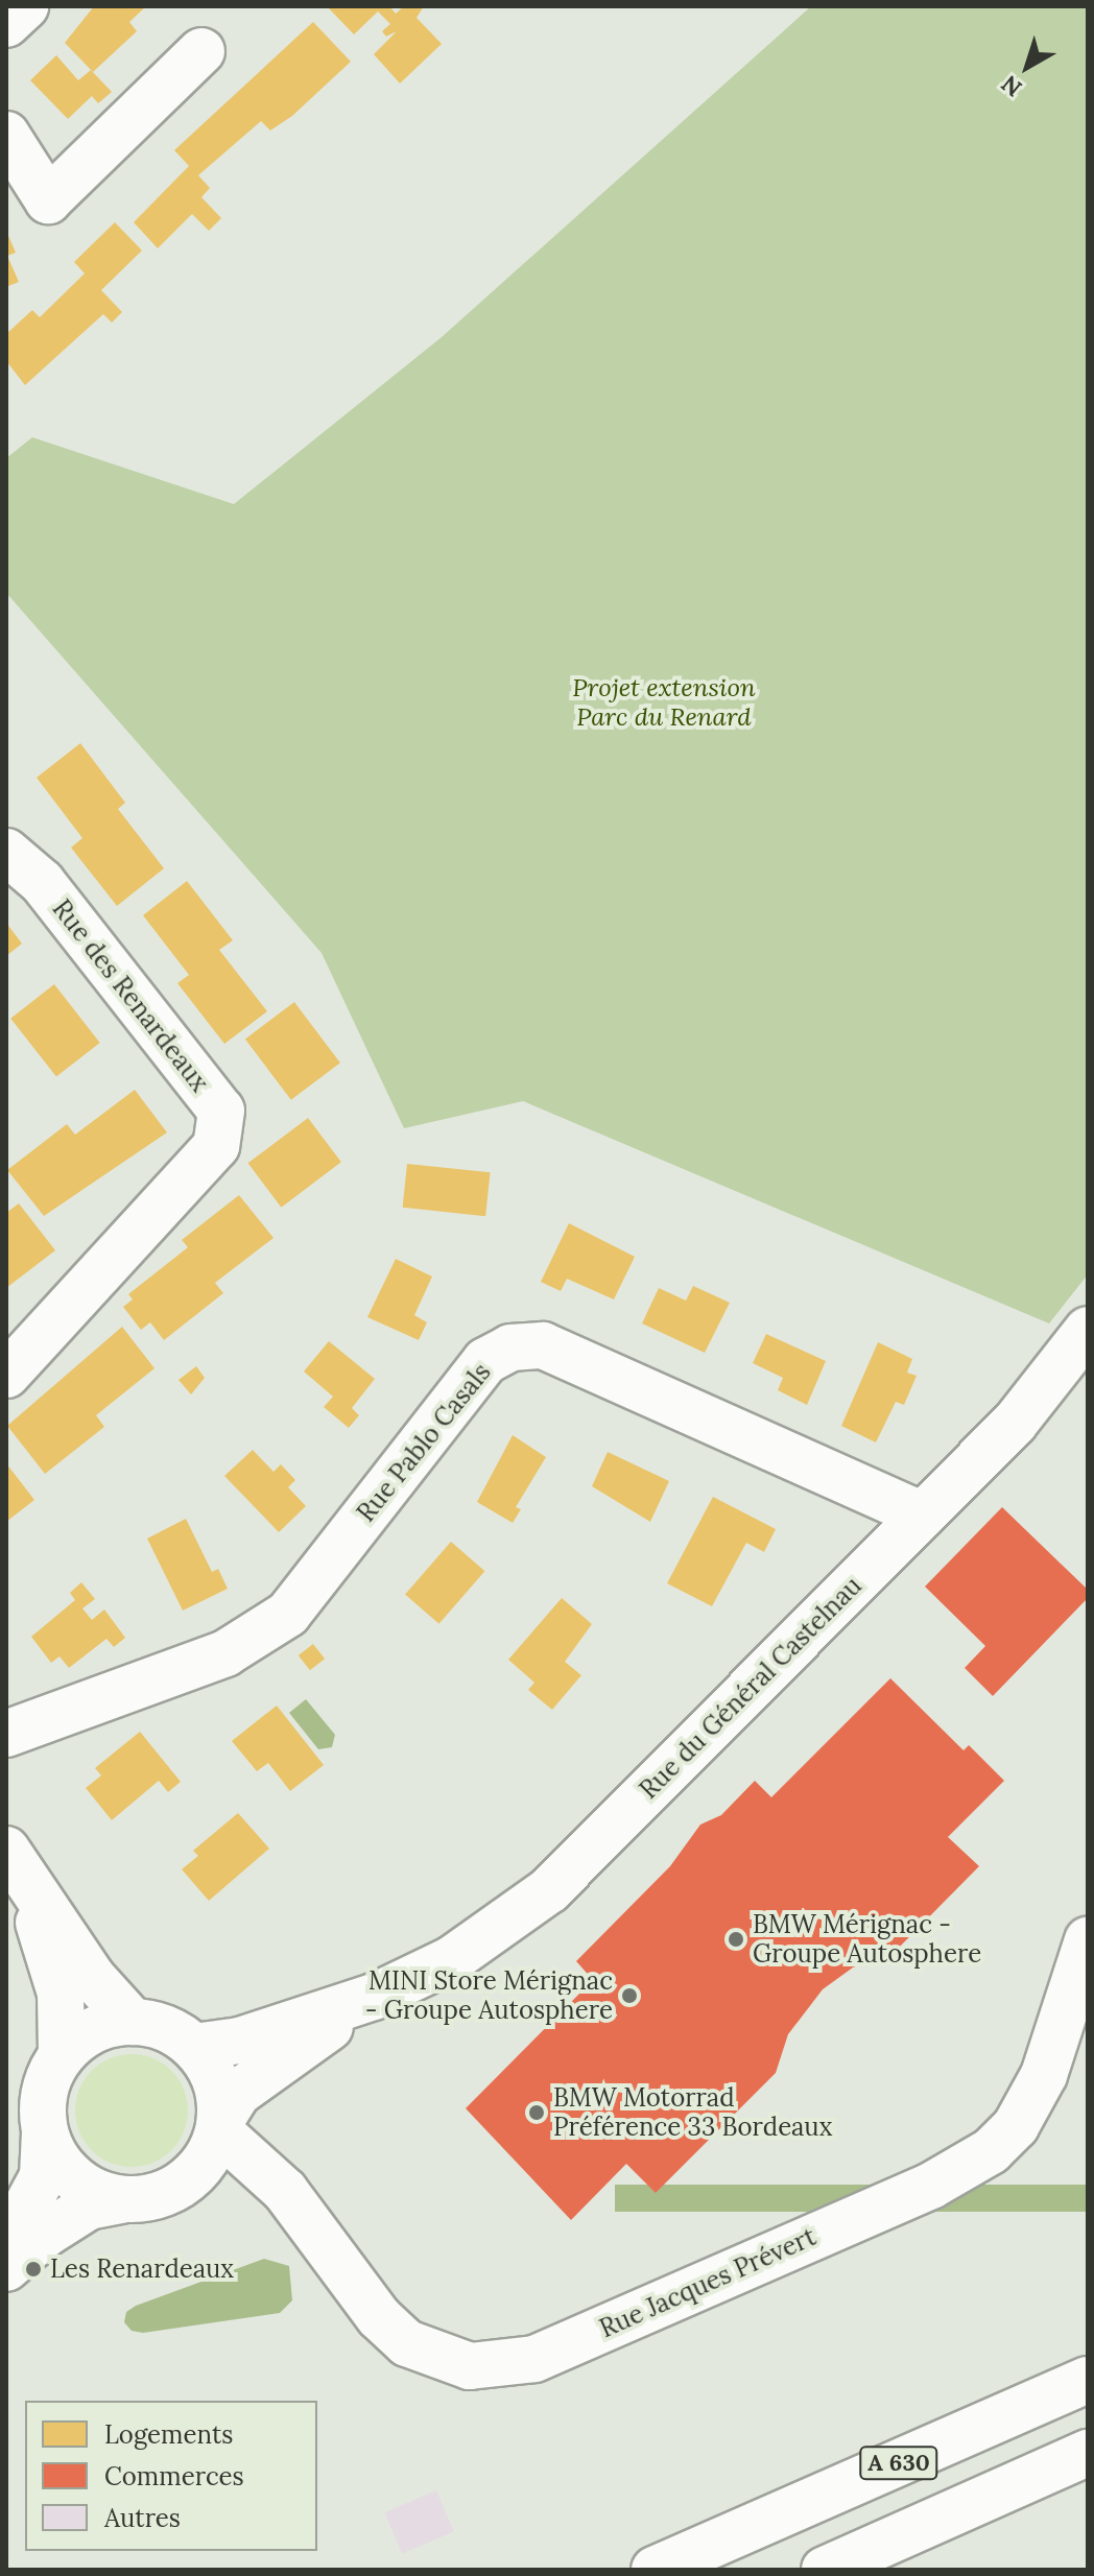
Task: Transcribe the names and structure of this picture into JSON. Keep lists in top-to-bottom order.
{
  "streets": {
    "main road": [
      "Rue des Renardeaux",
      "Rue Pablo Casals",
      "Rue du Général Castelnau",
      "Rue Jacques Prévert",
      "A 630"
    ]
  },
  "crossings": [
    ["Rue Pablo Casals", "Rue du Général Castelnau"],
    ["Rue du Général Castelnau", "Rue Jacques Prévert"]
  ],
  "parks": ["Projet extension Parc du Renard"],
  "places": [
    "BMW Mérignac - Groupe Autosphere",
    "MINI Store Mérignac - Groupe Autosphere",
    "BMW Motorrad Préférence 33 Bordeaux",
    "Les Renardeaux"
  ],
  "legend": ["Logements", "Commerces", "Autres"],
  "north": "bottom left"
}
